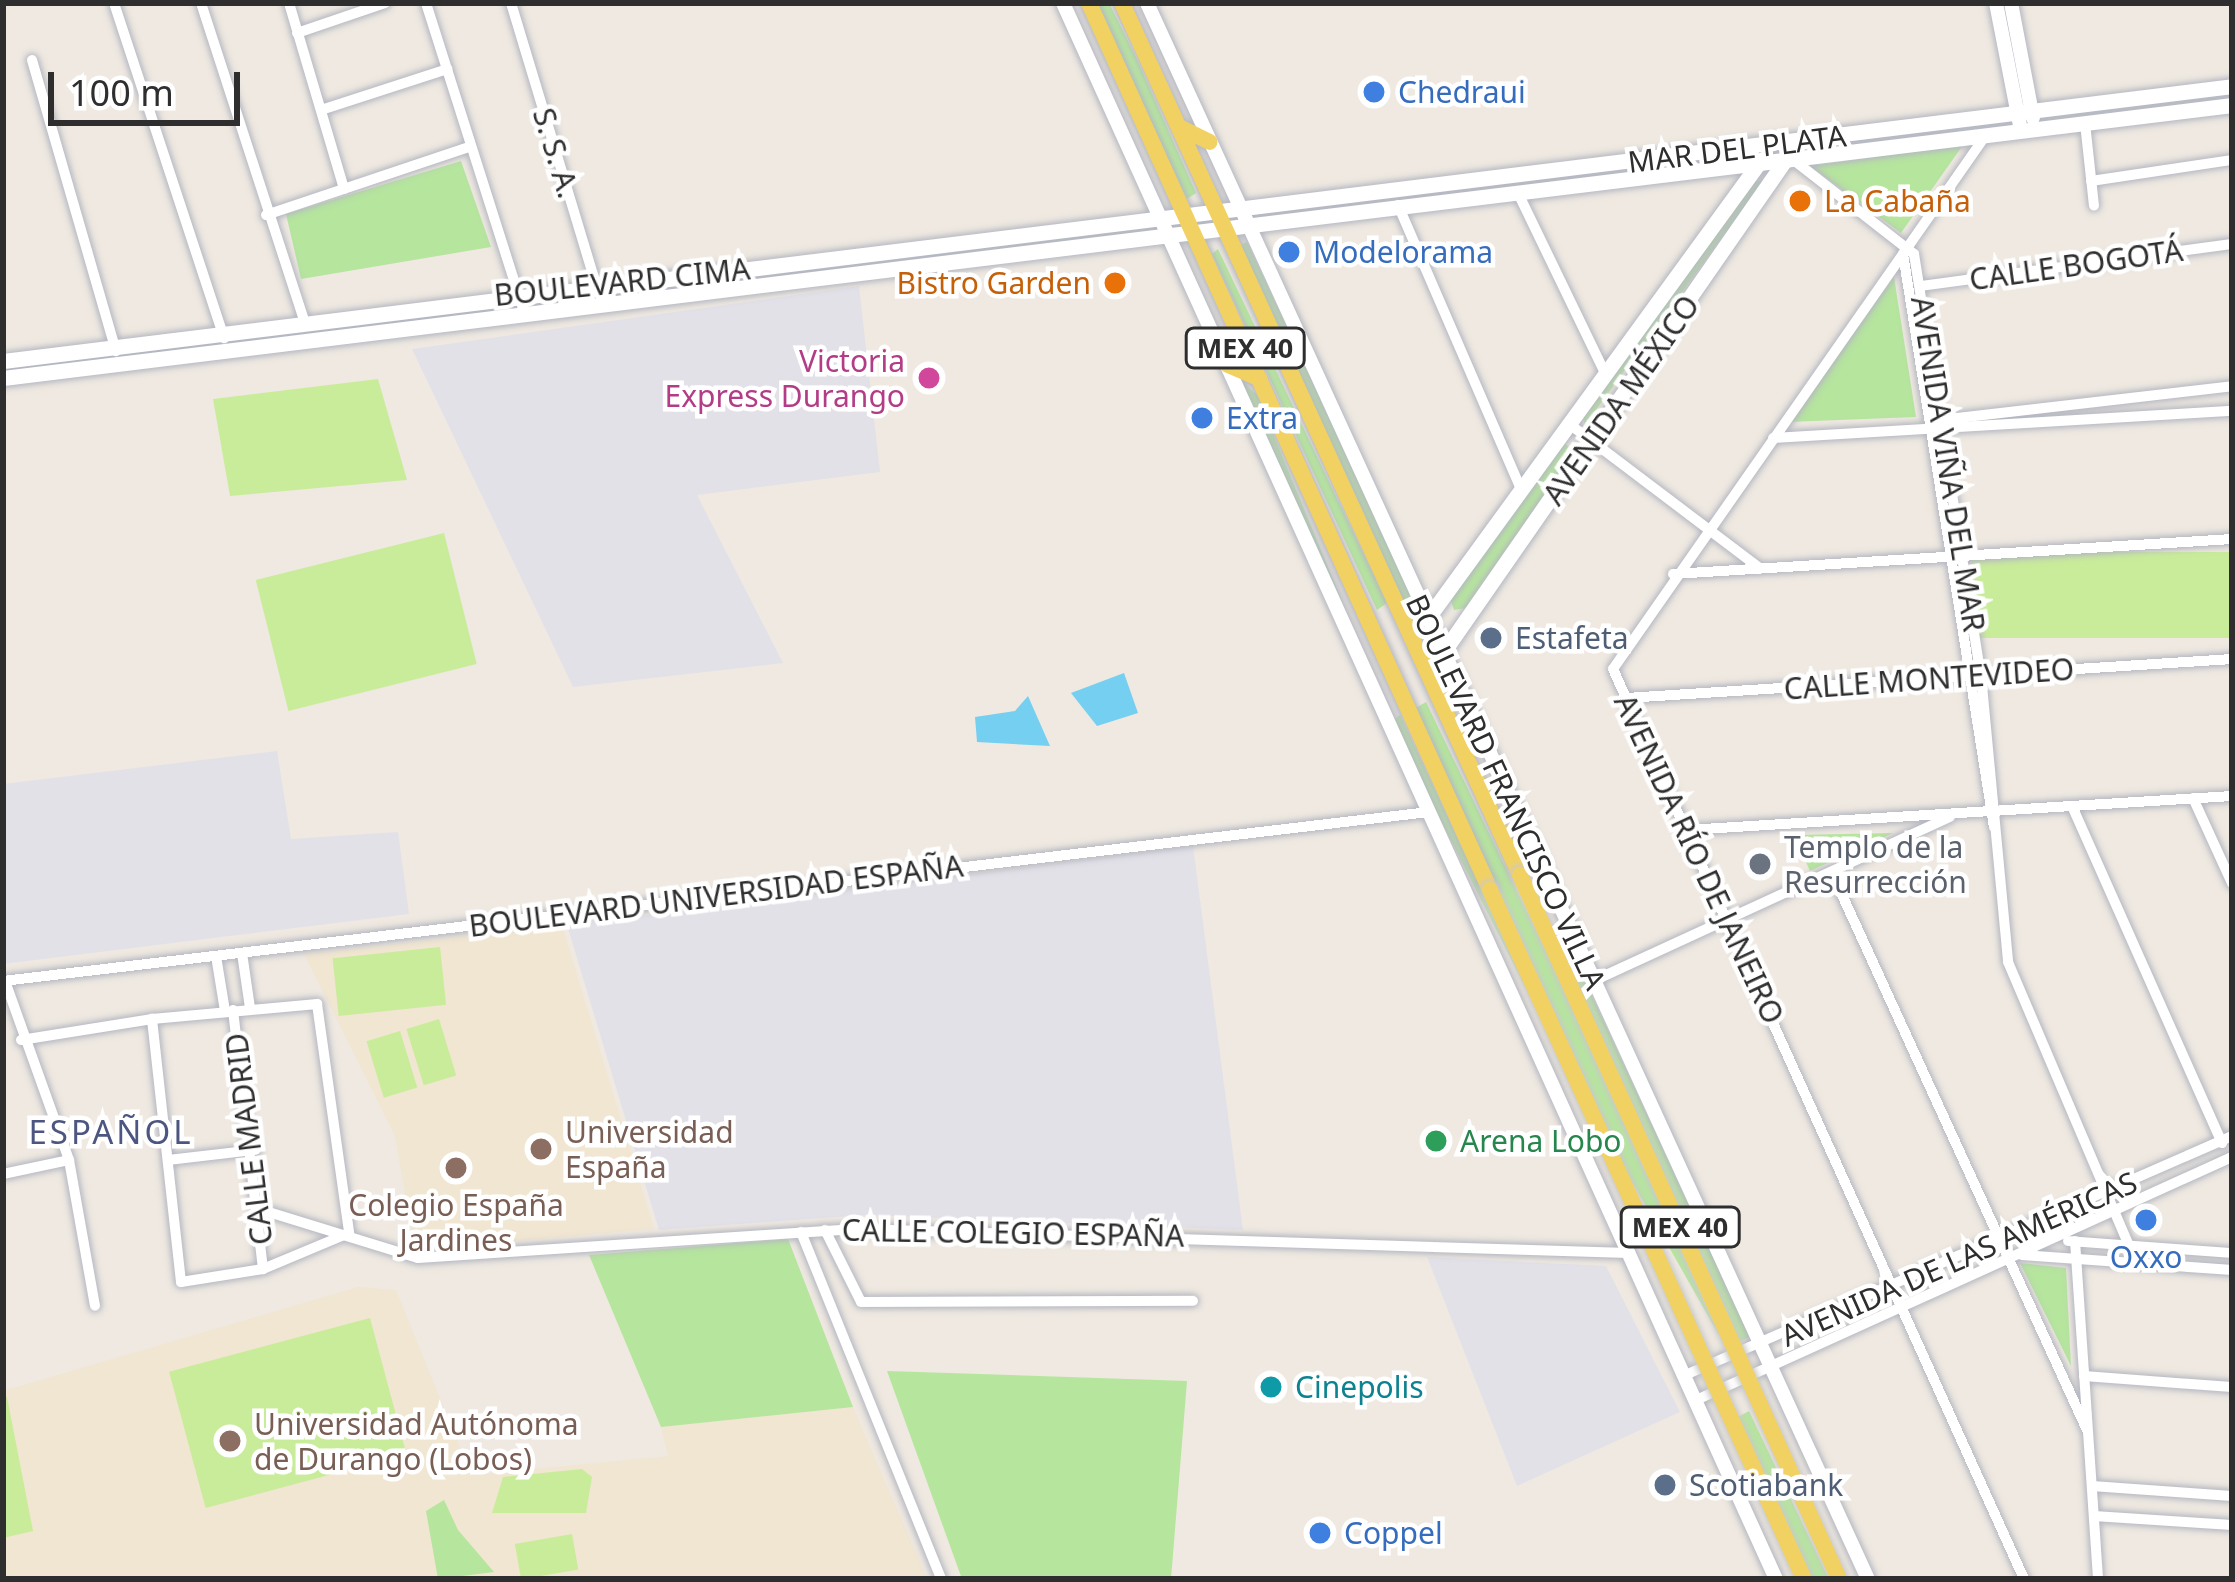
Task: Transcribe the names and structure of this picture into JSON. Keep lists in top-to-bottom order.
{
  "streets": {
    "main road": [
      "MAR DEL PLATA",
      "BOULEVARD CIMA",
      "MEX 40",
      "AVENIDA MÉXICO",
      "BOULEVARD FRANCISCO VILLA"
    ],
    "street": [
      "S. S. A.",
      "CALLE BOGOTÁ",
      "AVENIDA VIÑA DEL MAR",
      "CALLE MONTEVIDEO",
      "AVENIDA RÍO DE JANEIRO",
      "BOULEVARD UNIVERSIDAD ESPAÑA",
      "CALLE MADRID",
      "CALLE COLEGIO ESPAÑA",
      "AVENIDA DE LAS AMÉRICAS"
    ]
  },
  "crossings": [
    ["MAR DEL PLATA", "BOULEVARD CIMA"],
    ["MAR DEL PLATA", "AVENIDA MÉXICO"],
    ["MAR DEL PLATA", "BOULEVARD FRANCISCO VILLA"],
    ["S. S. A.", "BOULEVARD CIMA"],
    ["CALLE BOGOTÁ", "AVENIDA VIÑA DEL MAR"],
    ["BOULEVARD CIMA", "BOULEVARD FRANCISCO VILLA"],
    ["AVENIDA MÉXICO", "BOULEVARD FRANCISCO VILLA"],
    ["AVENIDA VIÑA DEL MAR", "CALLE MONTEVIDEO"],
    ["AVENIDA VIÑA DEL MAR", "AVENIDA RÍO DE JANEIRO"],
    ["AVENIDA VIÑA DEL MAR", "AVENIDA DE LAS AMÉRICAS"],
    ["CALLE MONTEVIDEO", "AVENIDA RÍO DE JANEIRO"],
    ["BOULEVARD FRANCISCO VILLA", "AVENIDA DE LAS AMÉRICAS"],
    ["AVENIDA RÍO DE JANEIRO", "AVENIDA DE LAS AMÉRICAS"],
    ["BOULEVARD UNIVERSIDAD ESPAÑA", "CALLE MADRID"]
  ],
  "districts": ["ESPAÑOL"],
  "places": [
    "Chedraui",
    "La Cabaña",
    "Modelorama",
    "Bistro Garden",
    "Victoria Express Durango",
    "Extra",
    "Estafeta",
    "Templo de la Resurrección",
    "Arena Lobo",
    "Universidad España",
    "Colegio España Jardines",
    "Oxxo",
    "Cinepolis",
    "Universidad Autónoma de Durango (Lobos)",
    "Scotiabank",
    "Coppel"
  ],
  "scale_bar": "100 m"
}
